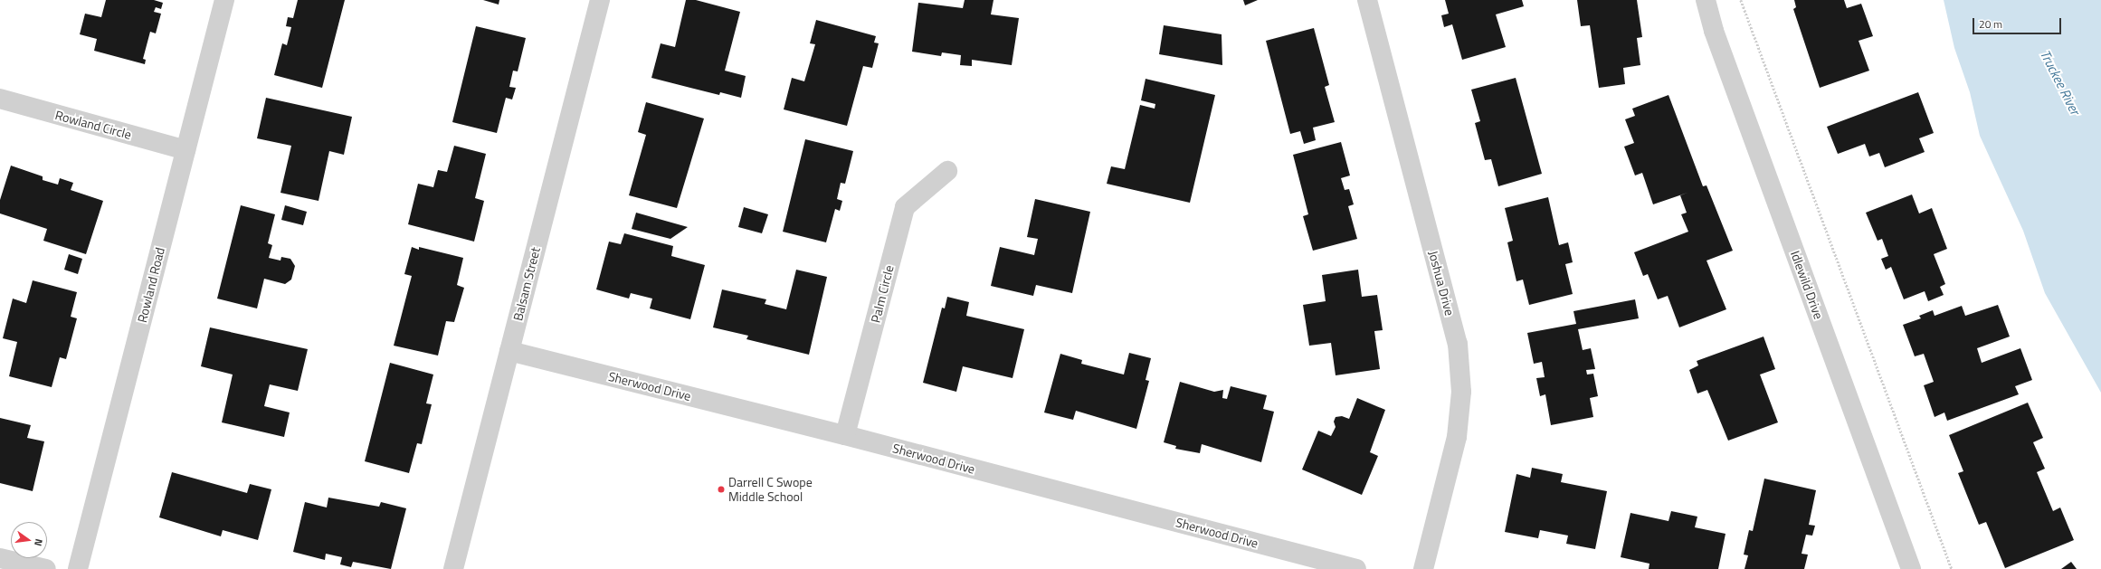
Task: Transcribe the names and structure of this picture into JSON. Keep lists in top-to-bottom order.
{
  "streets": {
    "street": [
      "Rowland Circle",
      "Joshua Drive",
      "Balsam Street",
      "Rowland Road",
      "Idlewild Drive",
      "Palm Circle",
      "Sherwood Drive"
    ]
  },
  "crossings": [
    ["Rowland Circle", "Rowland Road"],
    ["Balsam Street", "Sherwood Drive"],
    ["Palm Circle", "Sherwood Drive"]
  ],
  "water": ["Truckee River"],
  "places": ["Darrell C Swope Middle School"],
  "scale_bar": "20 m",
  "north": "right"
}
